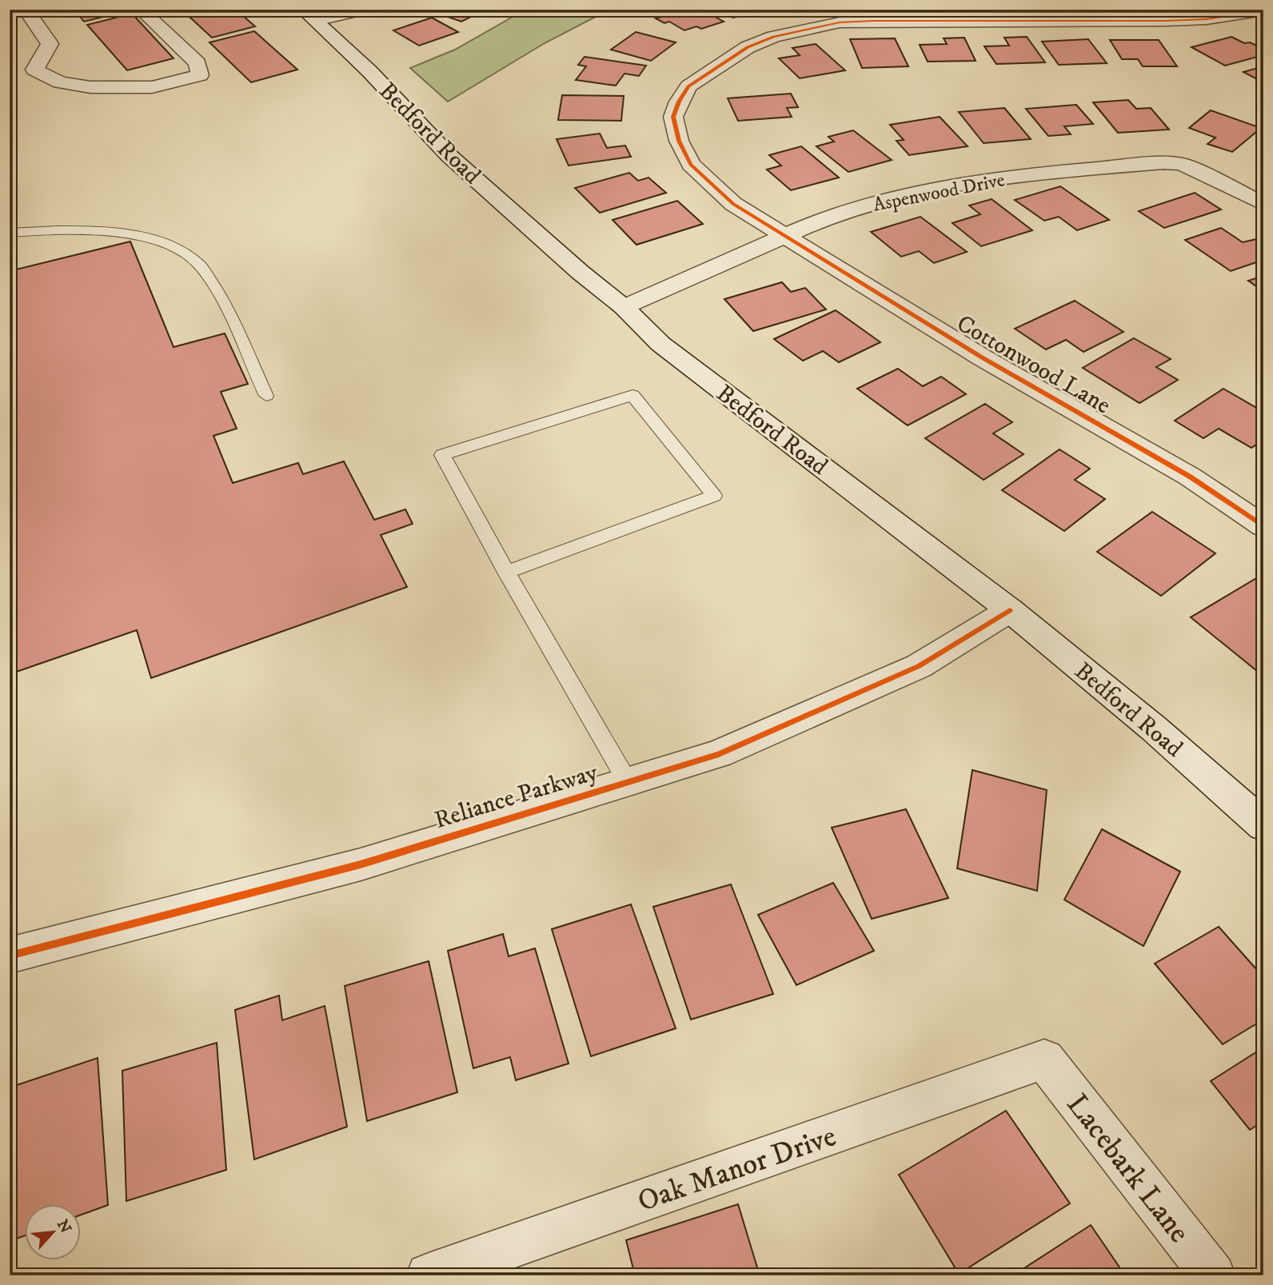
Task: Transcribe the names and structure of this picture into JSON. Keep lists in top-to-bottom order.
{
  "streets": {
    "street": [
      "Bedford Road",
      "Aspenwood Drive",
      "Cottonwood Lane",
      "Reliance Parkway",
      "Oak Manor Drive",
      "Lacebark Lane"
    ]
  },
  "crossings": [
    ["Bedford Road", "Aspenwood Drive"],
    ["Bedford Road", "Reliance Parkway"],
    ["Aspenwood Drive", "Cottonwood Lane"],
    ["Oak Manor Drive", "Lacebark Lane"]
  ],
  "north": "top right"
}
